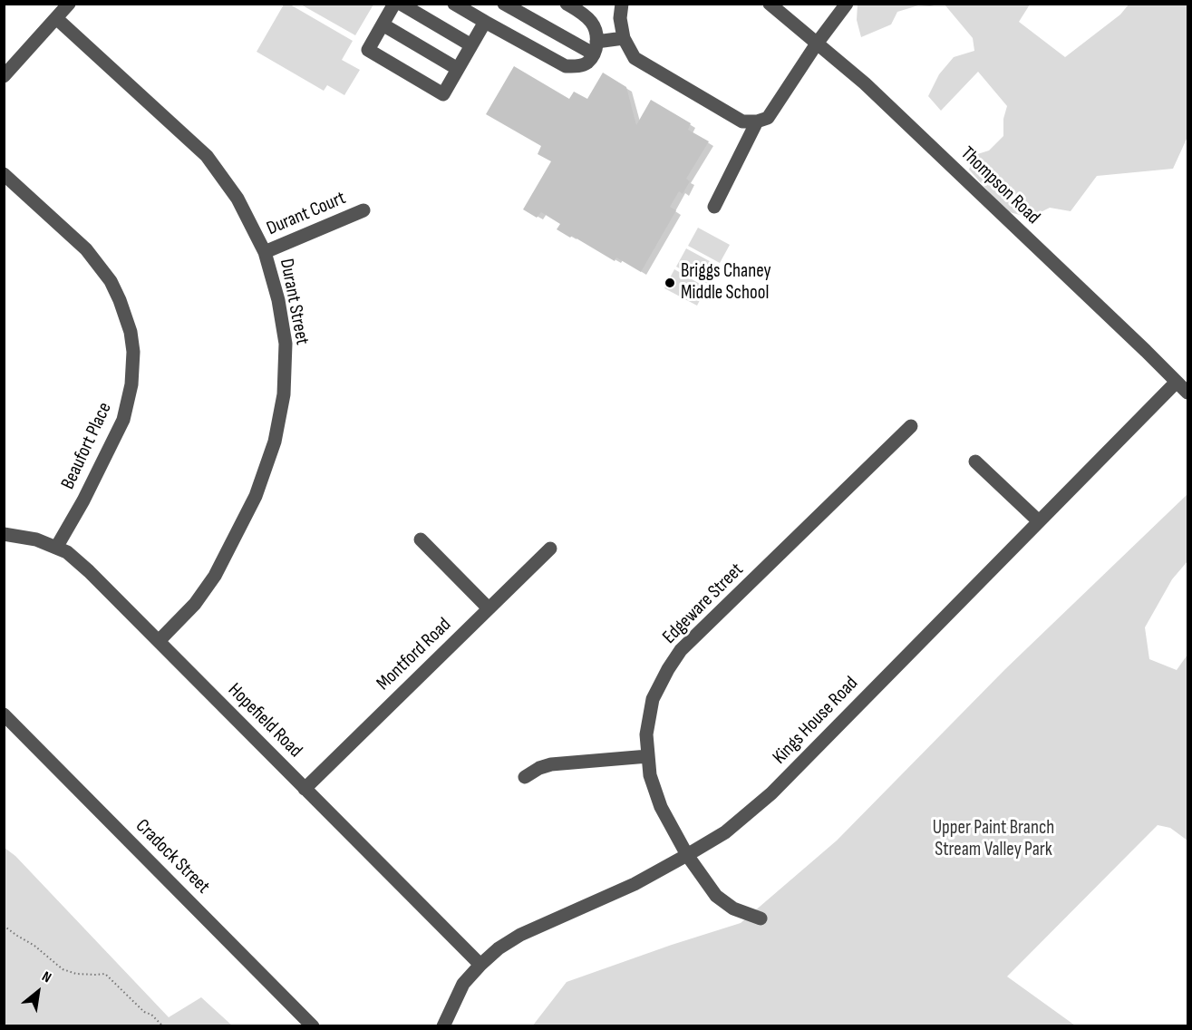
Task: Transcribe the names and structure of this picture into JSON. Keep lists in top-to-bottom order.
{
  "streets": {
    "street": [
      "Thompson Road",
      "Durant Court",
      "Durant Street",
      "Beaufort Place",
      "Edgeware Street",
      "Montford Road",
      "Hopefield Road",
      "Kings House Road",
      "Cradock Street"
    ]
  },
  "crossings": [
    ["Thompson Road", "Kings House Road"],
    ["Durant Court", "Durant Street"],
    ["Durant Street", "Hopefield Road"],
    ["Beaufort Place", "Hopefield Road"],
    ["Edgeware Street", "Kings House Road"],
    ["Montford Road", "Hopefield Road"],
    ["Hopefield Road", "Kings House Road"]
  ],
  "parks": ["Upper Paint Branch Stream Valley Park"],
  "places": ["Briggs Chaney Middle School"],
  "north": "top right"
}
